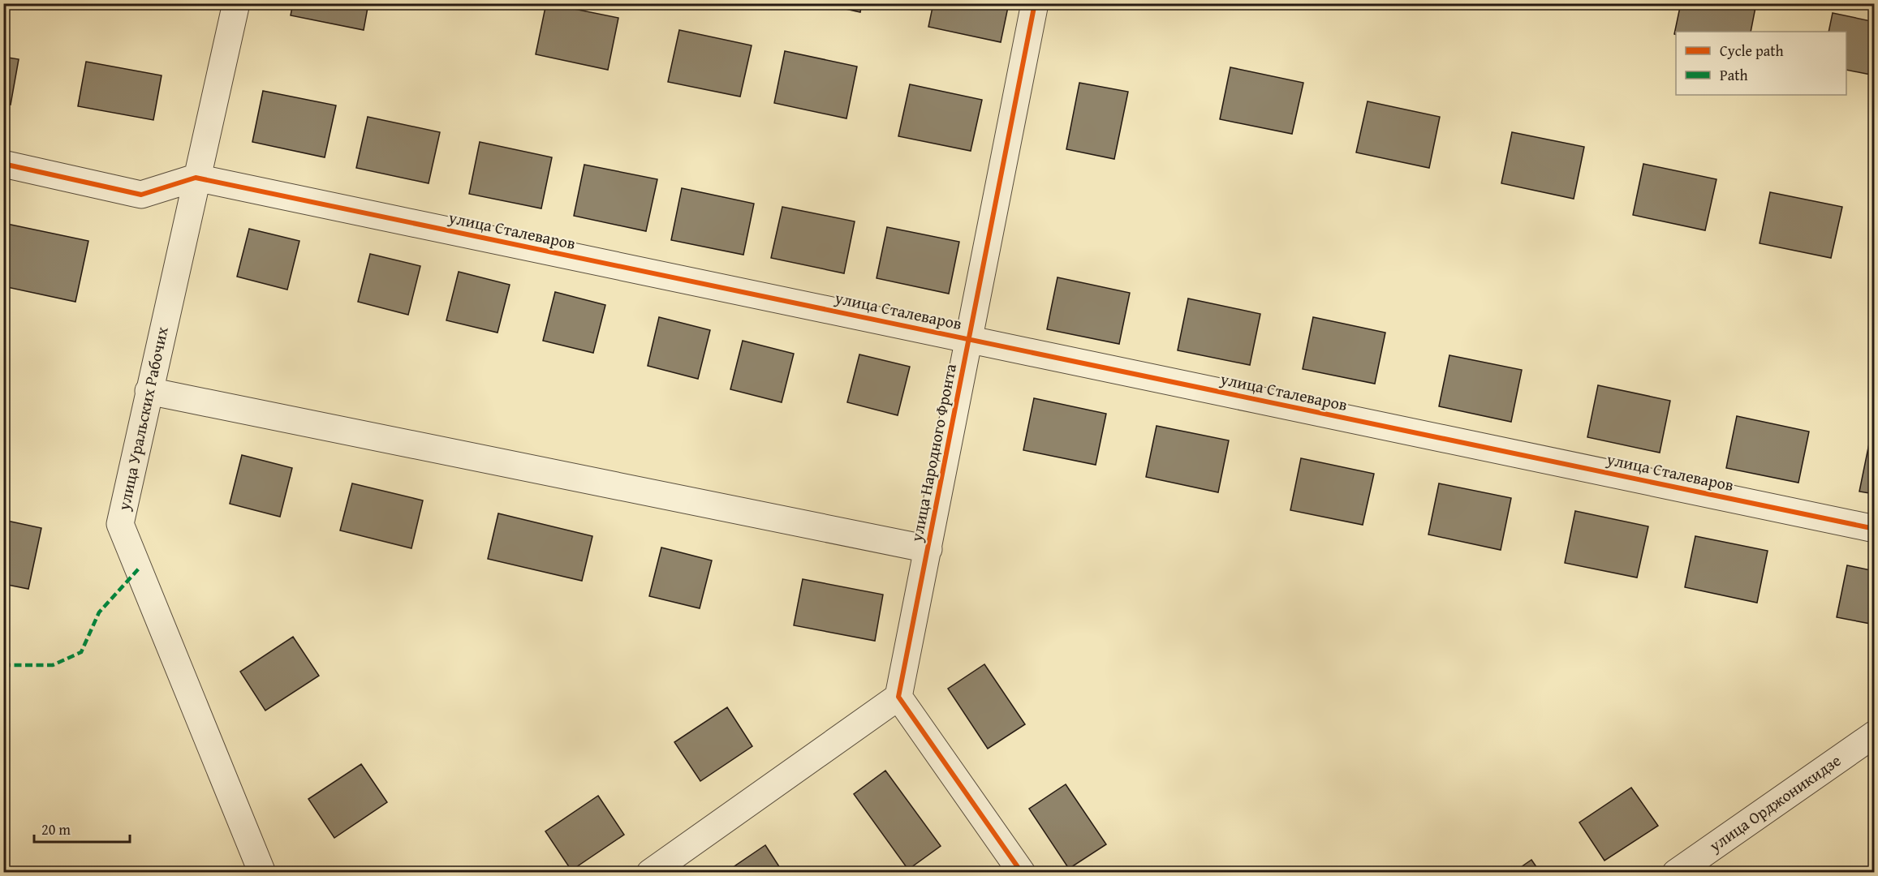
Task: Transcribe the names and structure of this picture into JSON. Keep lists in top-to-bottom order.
{
  "streets": {
    "street": [
      "улица Сталеваров",
      "улица Уральских Рабочих",
      "улица Народного Фронта",
      "улица Орджоникидзе"
    ]
  },
  "crossings": [
    ["улица Сталеваров", "улица Уральских Рабочих"],
    ["улица Сталеваров", "улица Народного Фронта"]
  ],
  "legend": ["Cycle path", "Path"],
  "scale_bar": "20 m"
}
